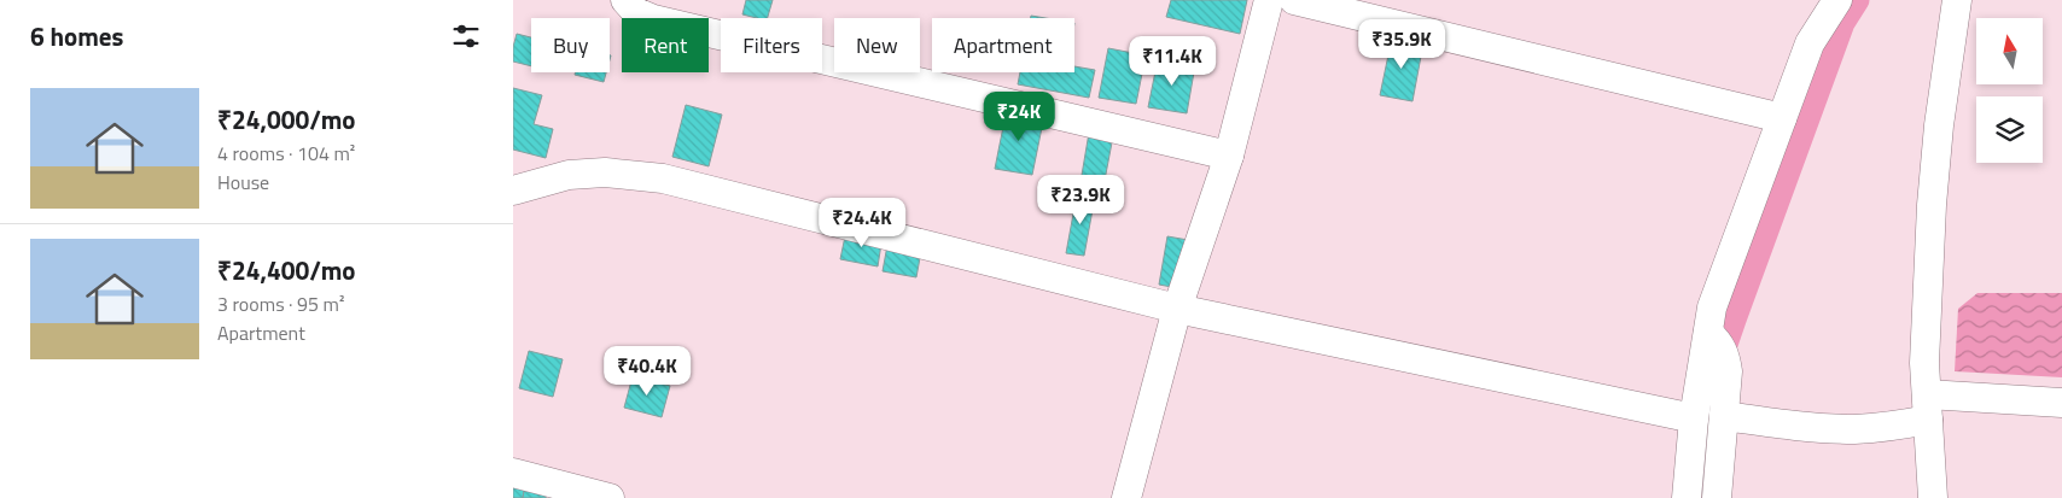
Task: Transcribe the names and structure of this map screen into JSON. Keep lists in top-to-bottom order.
{
  "north": "top",
  "page": {
    "heading": "6 homes",
    "chip": [
      "Buy",
      "Rent",
      "Filters",
      "New",
      "Apartment"
    ],
    "price": [
      "₹35.9K",
      "₹11.4K",
      "₹24K",
      "₹23.9K",
      "₹24.4K",
      "₹40.4K"
    ],
    "list": [
      {
        "name": "₹24,000/mo",
        "note": "4 rooms · 104 m² · House"
      },
      {
        "name": "₹24,400/mo",
        "note": "3 rooms · 95 m² · Apartment"
      }
    ]
  }
}
